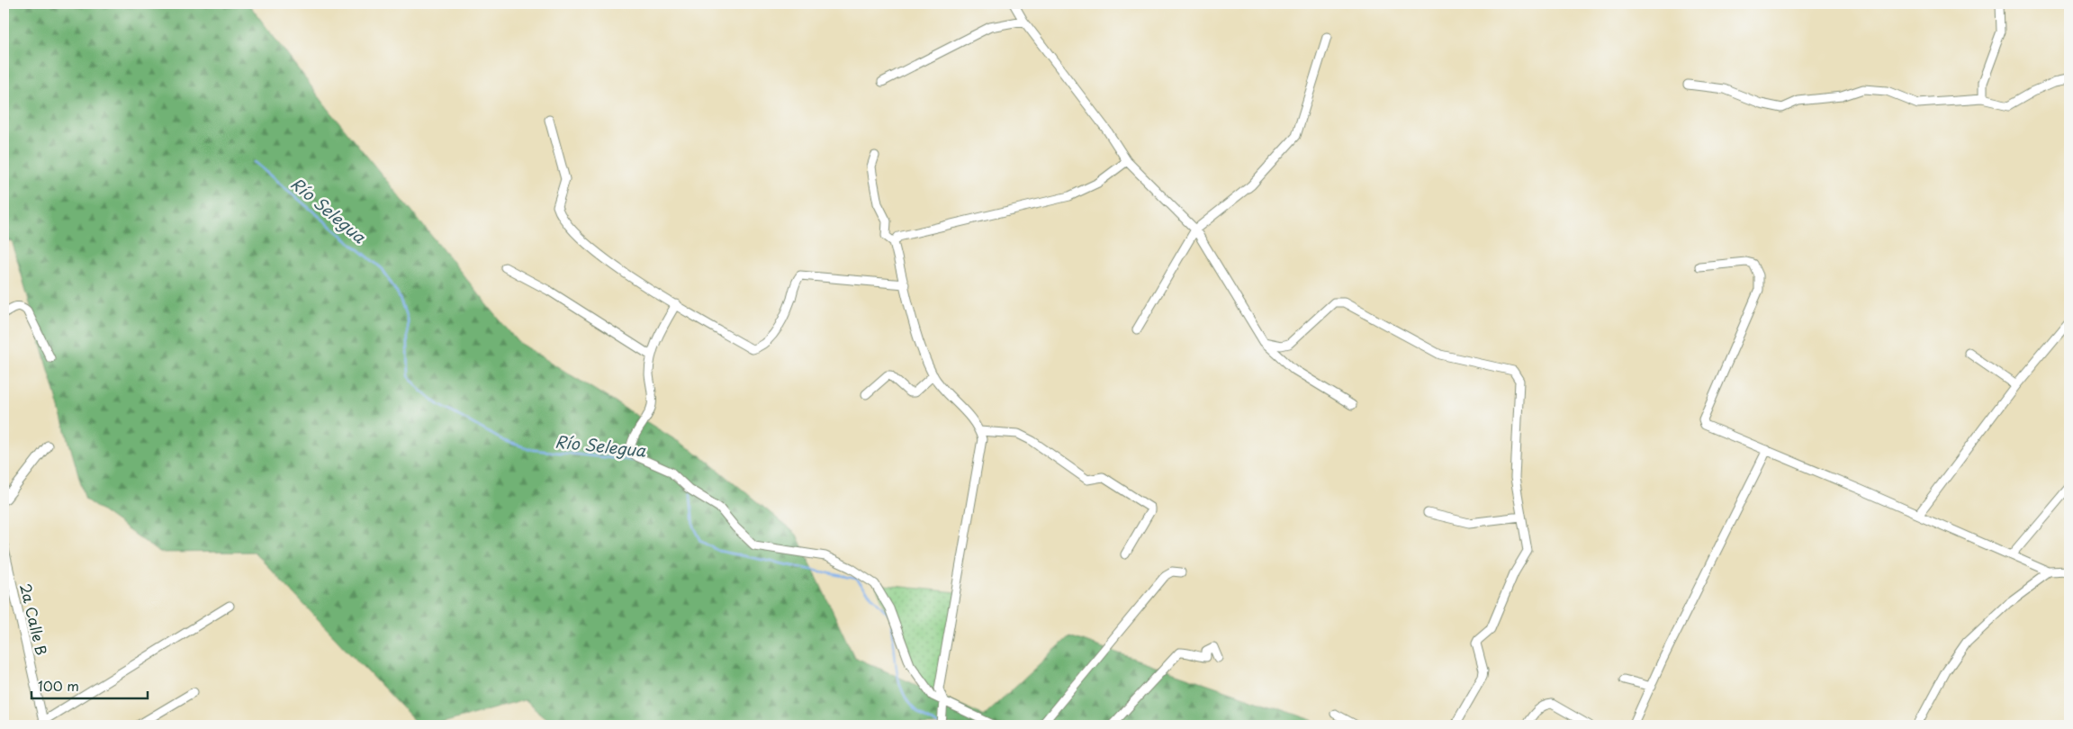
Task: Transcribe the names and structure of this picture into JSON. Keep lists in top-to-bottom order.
{
  "streets": {
    "street": ["2a Calle B"]
  },
  "water": ["Río Selegua"],
  "scale_bar": "100 m"
}
